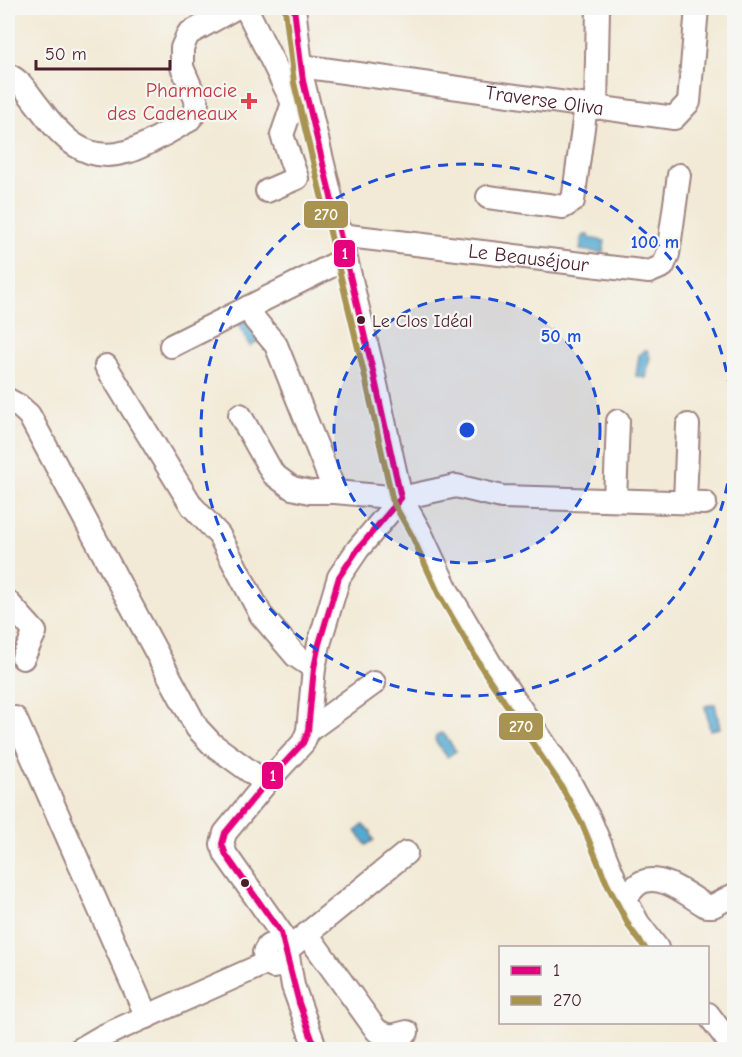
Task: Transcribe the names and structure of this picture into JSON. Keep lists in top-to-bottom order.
{
  "streets": {
    "street": ["Traverse Oliva", "Le Beauséjour"]
  },
  "places": {
    "health": ["Pharmacie des Cadeneaux"],
    "other": ["Le Clos Idéal"]
  },
  "lines": ["transit line 1", "transit line 270"],
  "legend": ["1", "270"],
  "scale_bar": "50 m",
  "rings": ["100 m", "50 m"]
}
